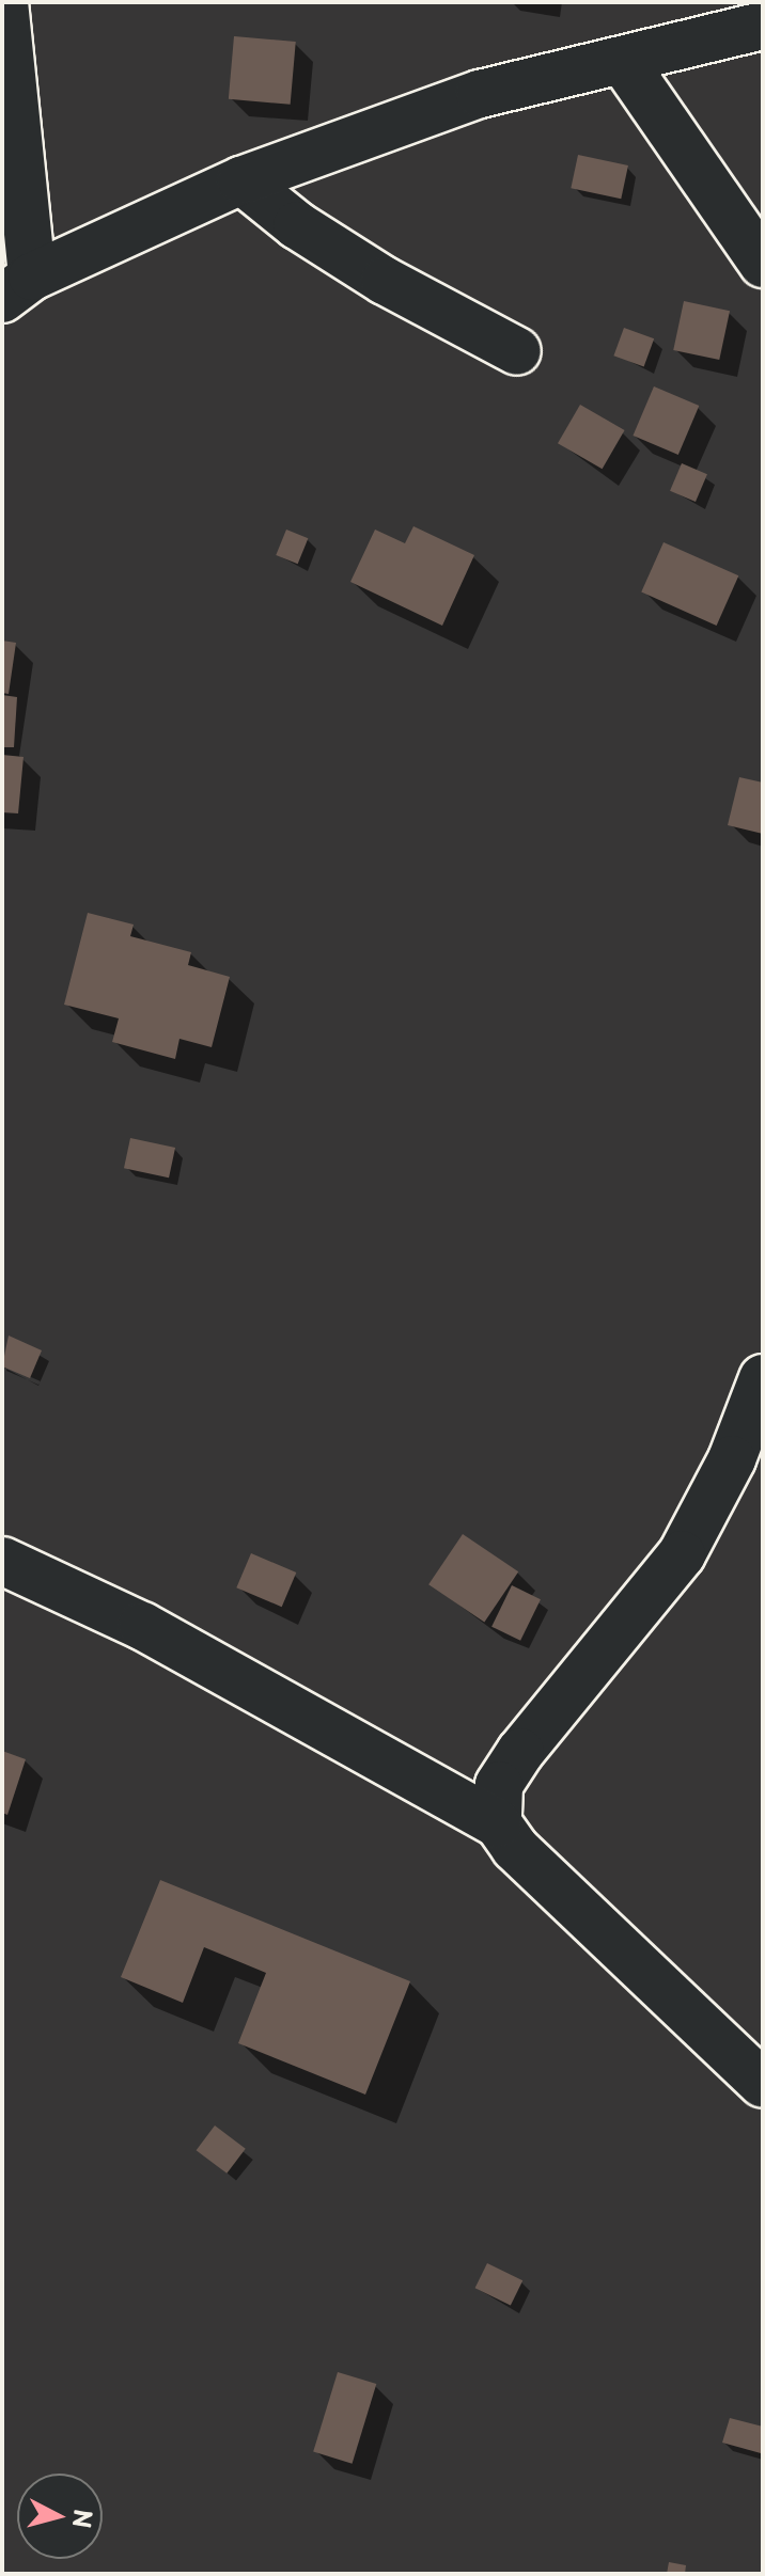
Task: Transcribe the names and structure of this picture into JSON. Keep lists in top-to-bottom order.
{
  "north": "right"
}
